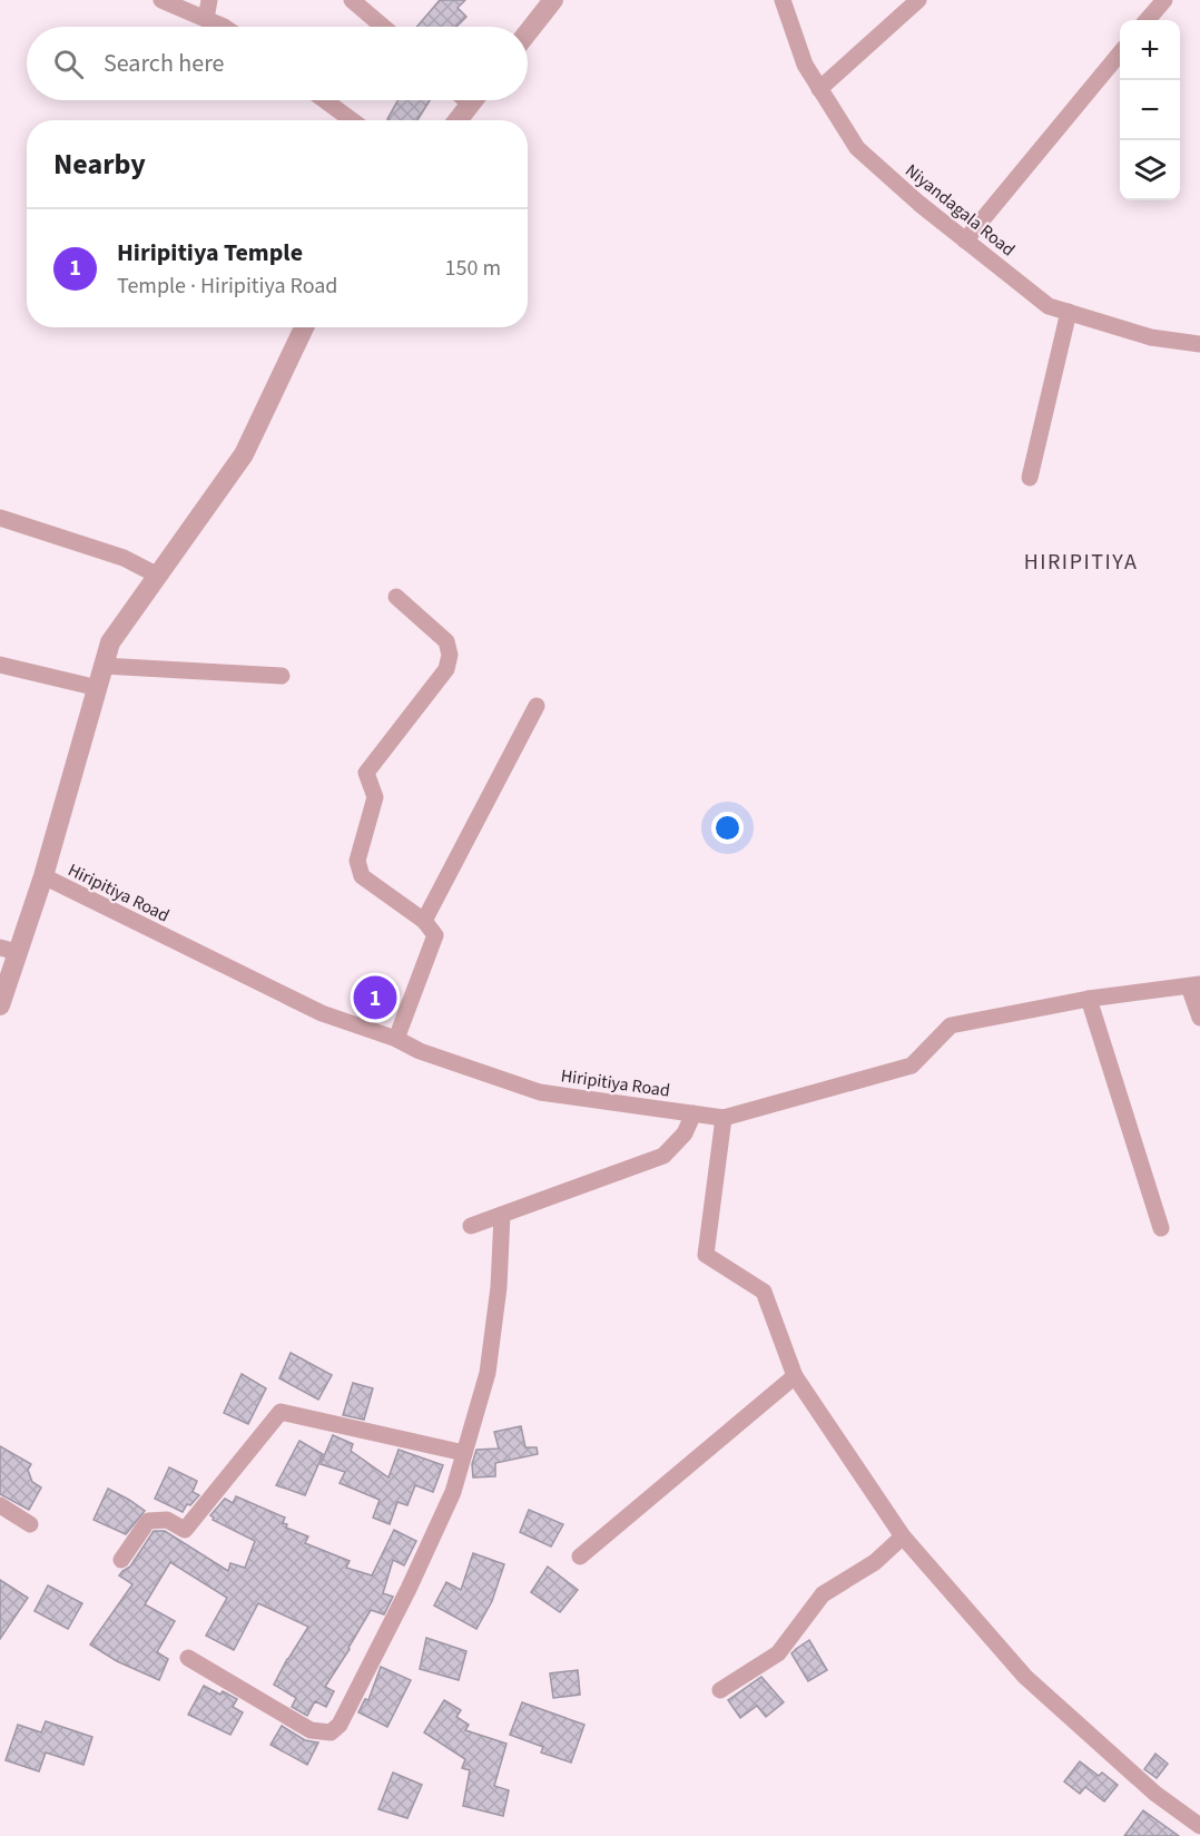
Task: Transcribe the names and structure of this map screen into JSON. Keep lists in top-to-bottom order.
{
  "streets": {
    "street": ["Niyandagala Road", "Hiripitiya Road"]
  },
  "districts": ["HIRIPITIYA"],
  "page": {
    "map_buttons": ["+", "−"],
    "search": "Search here",
    "heading": "Nearby",
    "list": [
      {
        "mark": "1",
        "name": "Hiripitiya Temple",
        "note": "Temple · Hiripitiya Road",
        "value": "150 m"
      }
    ],
    "pins": "1"
  }
}
